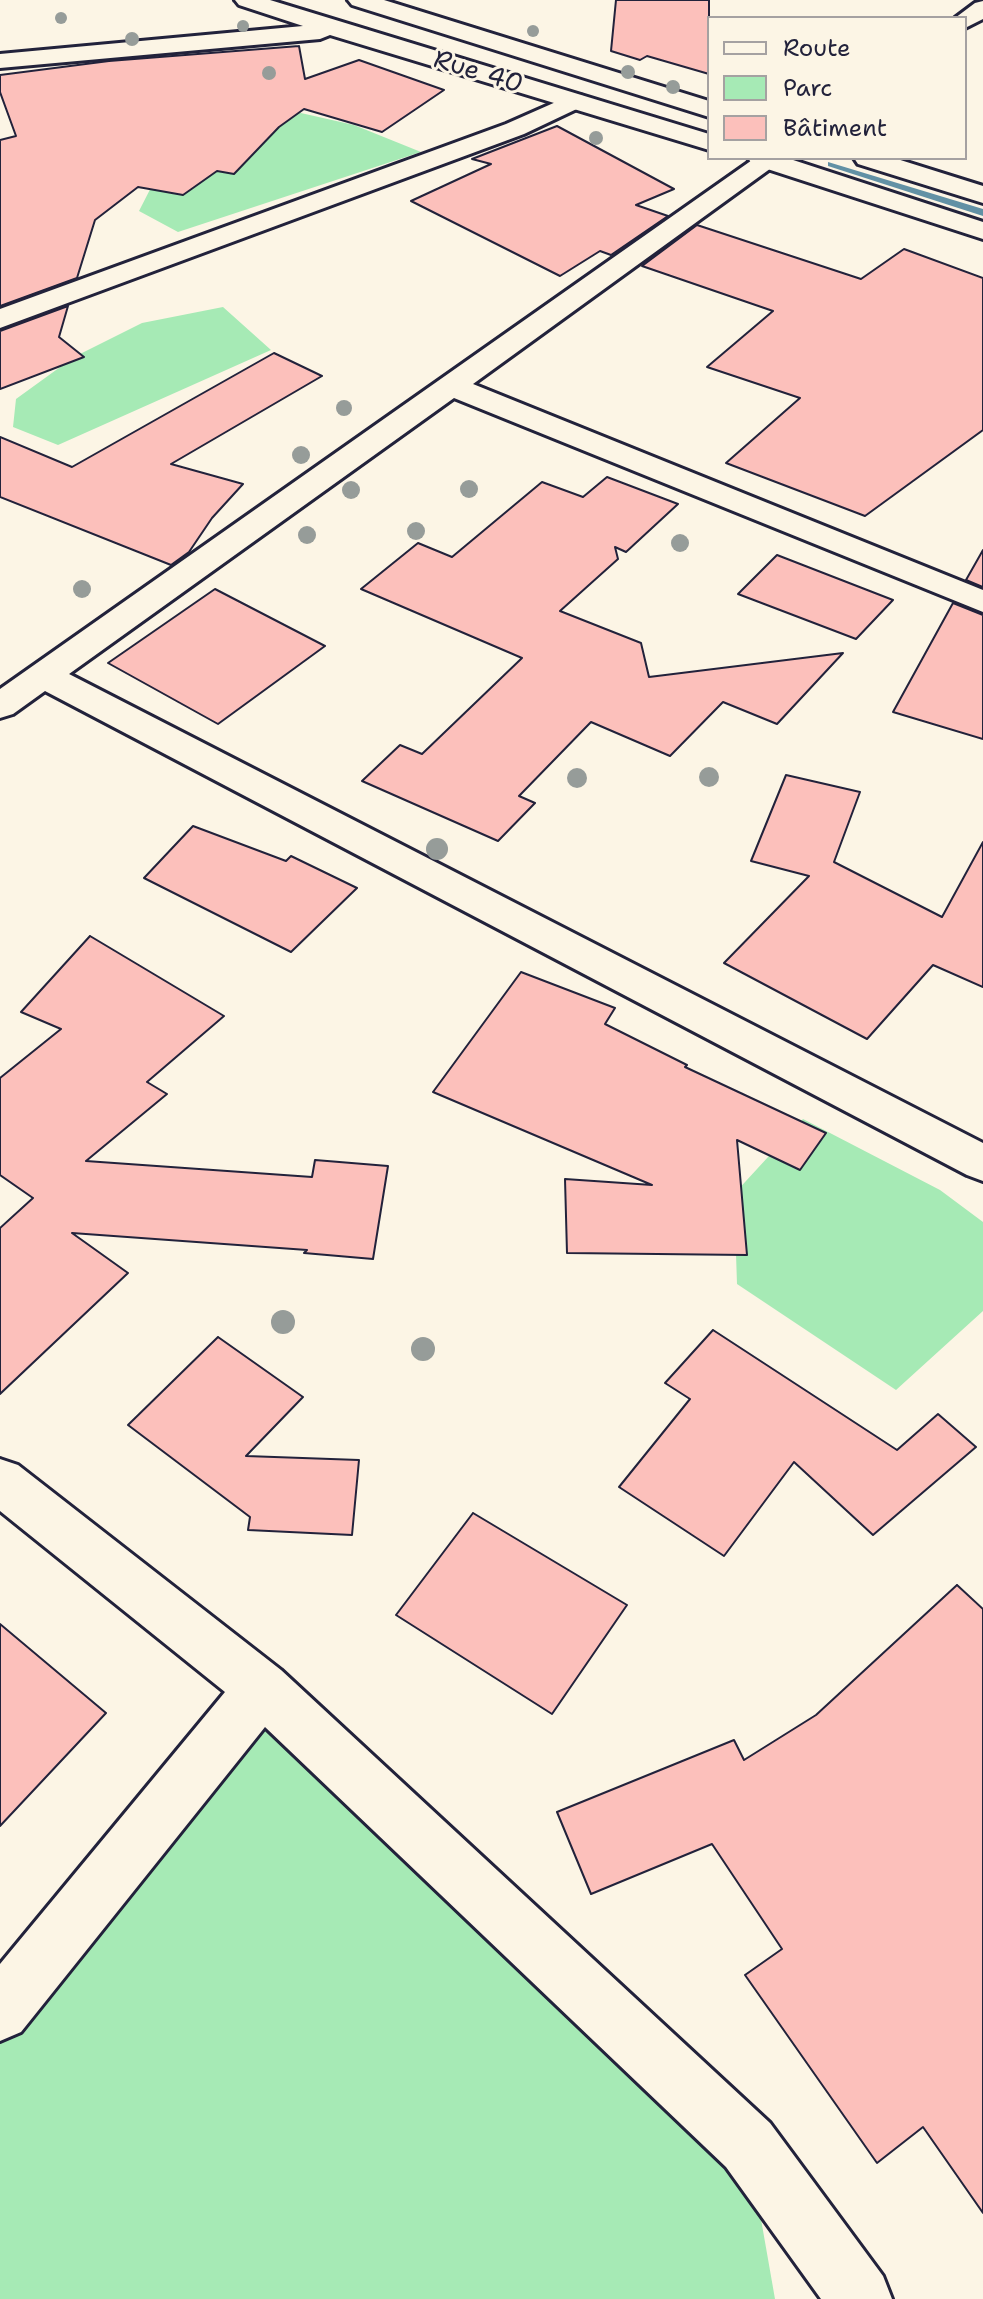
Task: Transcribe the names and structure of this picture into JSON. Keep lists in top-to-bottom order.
{
  "streets": {
    "street": ["Rue 40"]
  },
  "legend": ["Route", "Parc", "Bâtiment"]
}
